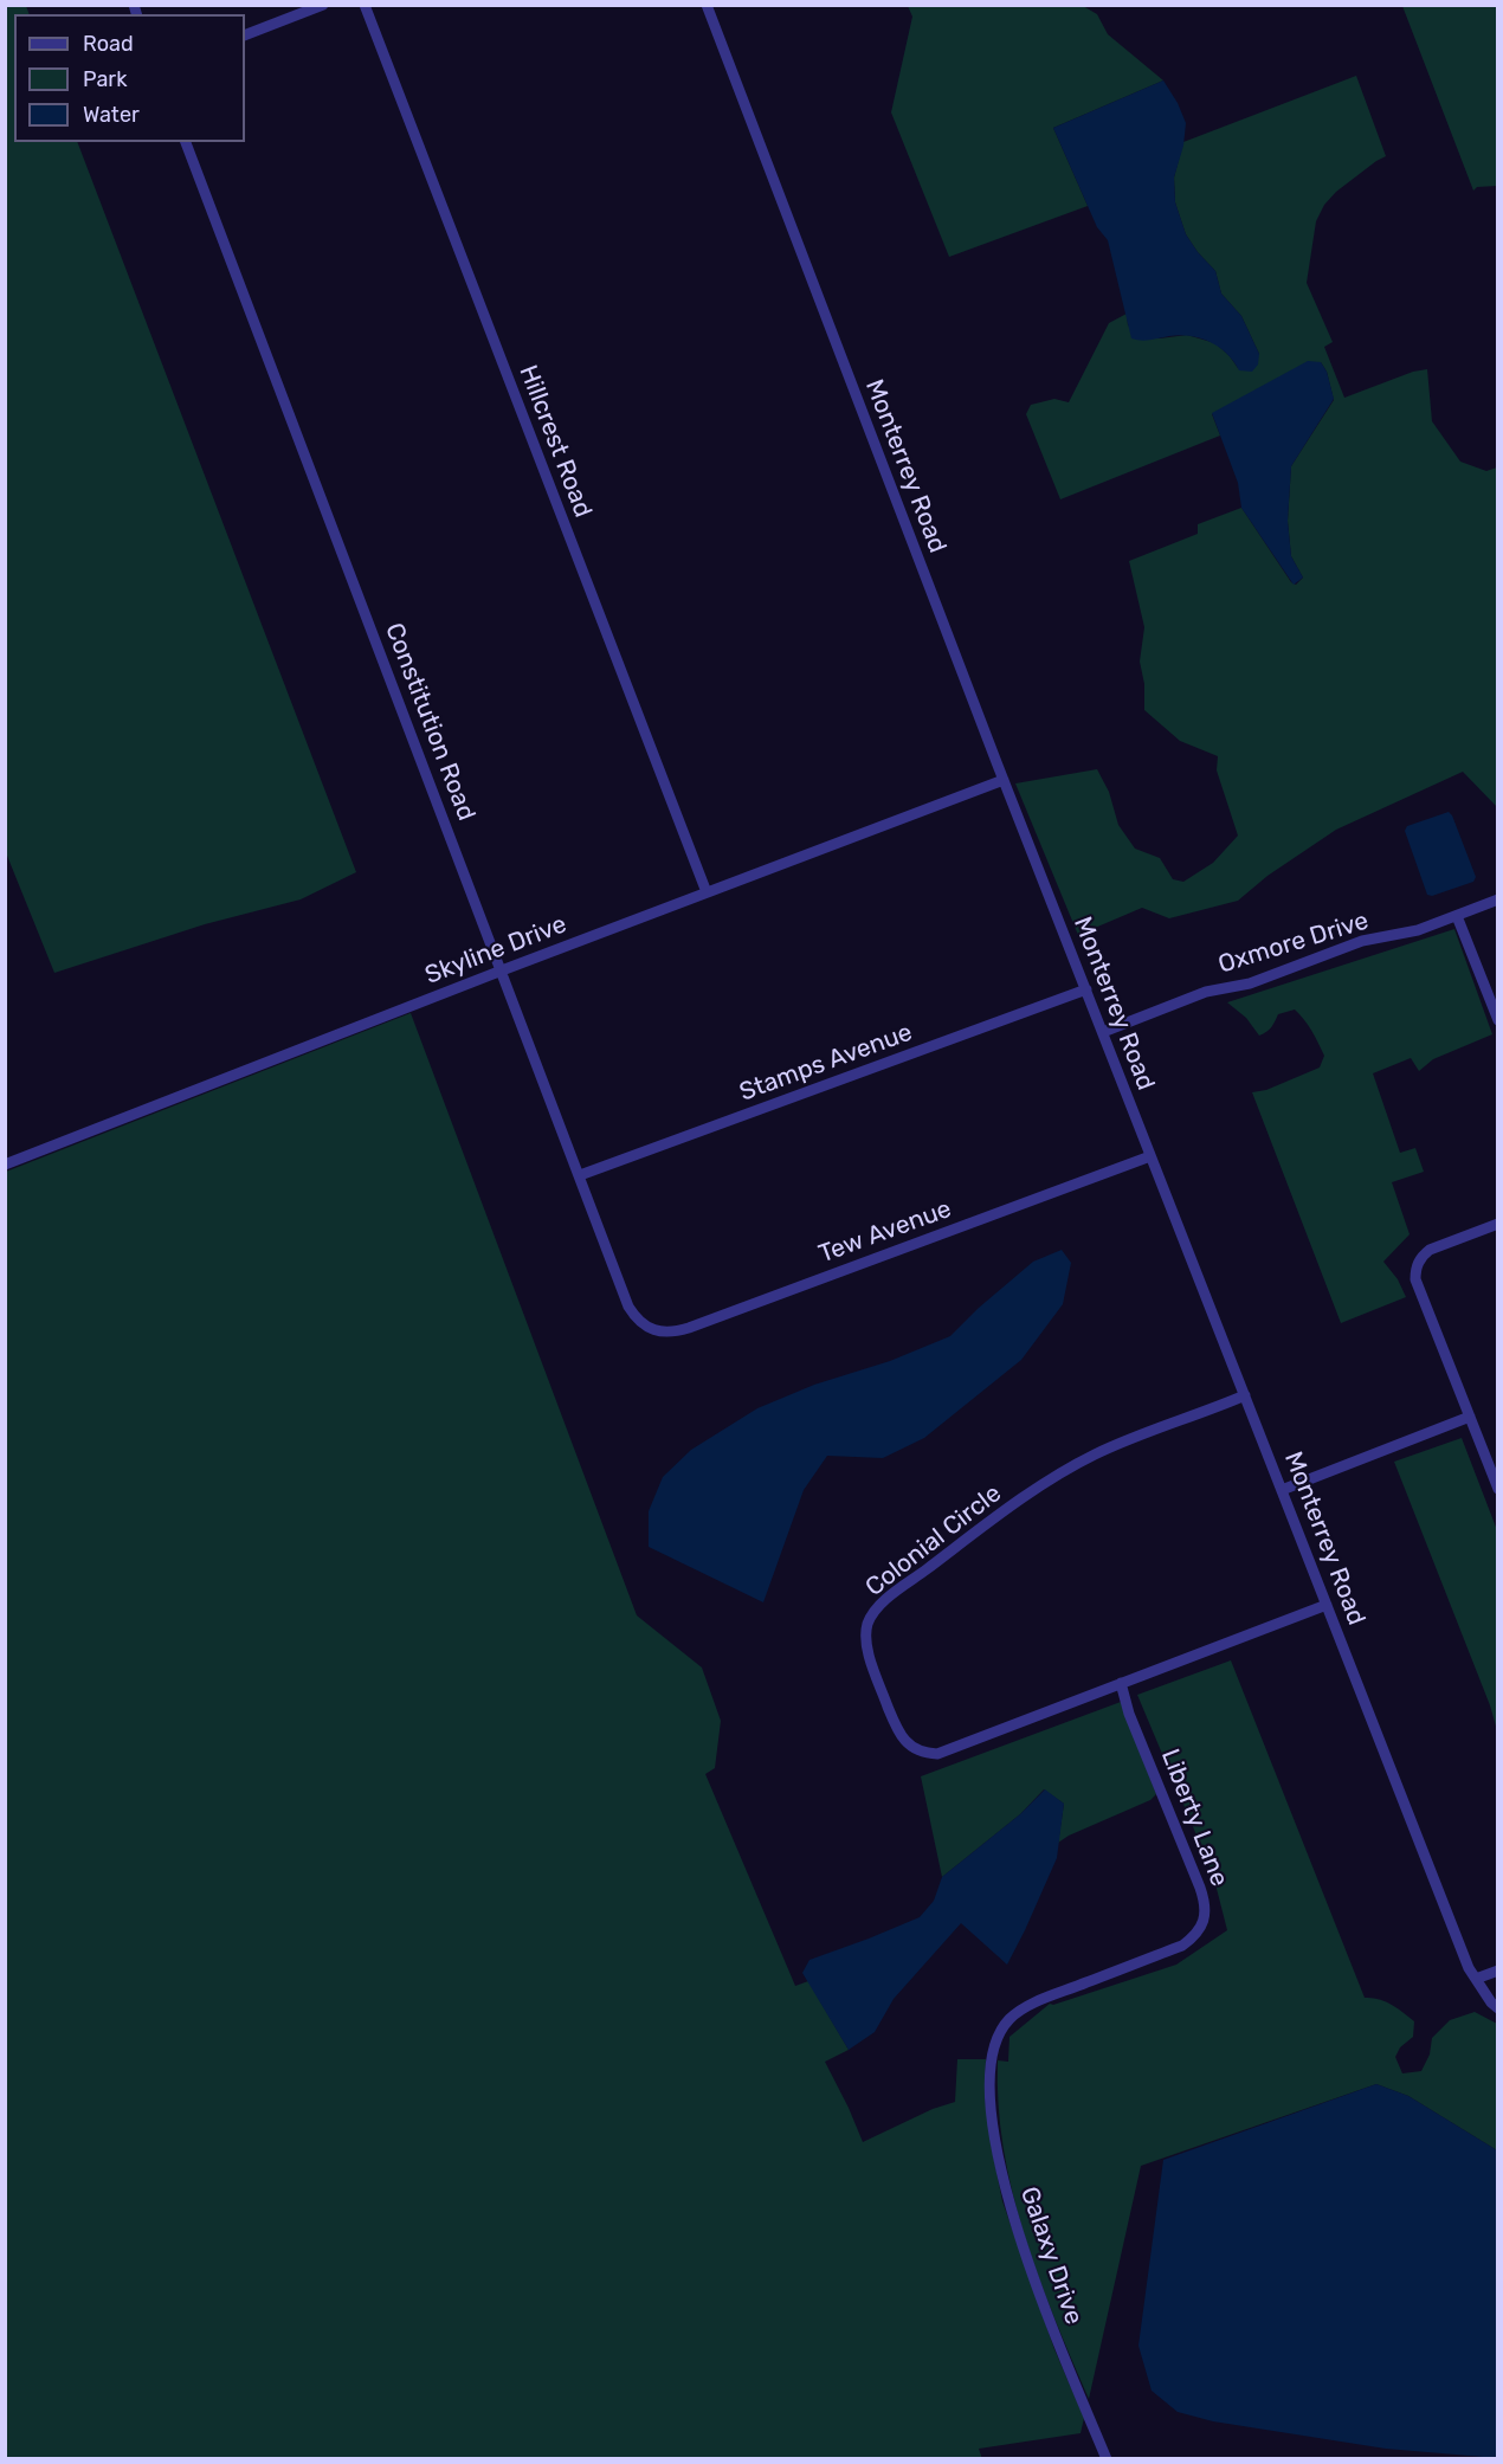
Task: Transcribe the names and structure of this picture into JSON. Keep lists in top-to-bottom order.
{
  "streets": {
    "street": [
      "Hillcrest Road",
      "Monterrey Road",
      "Constitution Road",
      "Oxmore Drive",
      "Skyline Drive",
      "Stamps Avenue",
      "Tew Avenue",
      "Colonial Circle",
      "Liberty Lane",
      "Galaxy Drive"
    ]
  },
  "crossings": [
    ["Hillcrest Road", "Skyline Drive"],
    ["Monterrey Road", "Oxmore Drive"],
    ["Monterrey Road", "Skyline Drive"],
    ["Monterrey Road", "Stamps Avenue"],
    ["Monterrey Road", "Tew Avenue"],
    ["Monterrey Road", "Colonial Circle"],
    ["Constitution Road", "Skyline Drive"],
    ["Constitution Road", "Stamps Avenue"],
    ["Constitution Road", "Tew Avenue"],
    ["Colonial Circle", "Liberty Lane"],
    ["Liberty Lane", "Galaxy Drive"]
  ],
  "legend": ["Road", "Park", "Water"]
}
